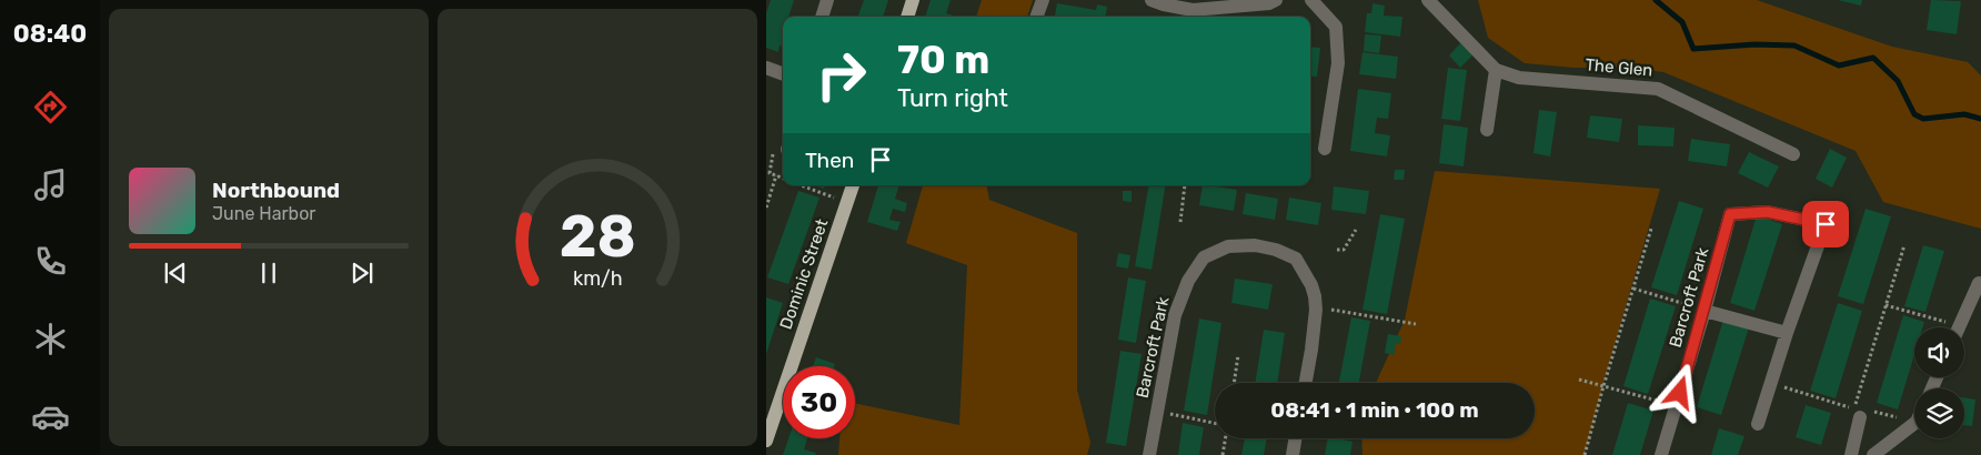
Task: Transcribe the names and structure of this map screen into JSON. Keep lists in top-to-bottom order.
{
  "streets": {
    "main road": ["Dominic Street"],
    "street": ["The Glen", "Barcroft Park"]
  },
  "page": {
    "tabs": "08:40",
    "turn": ["70 m", "Turn right"],
    "then": "Then",
    "song": ["Northbound", "June Harbor"],
    "limit": "30",
    "trip": "08:41 · 1 min · 100 m",
    "gauge": ["28", "km/h"]
  }
}
